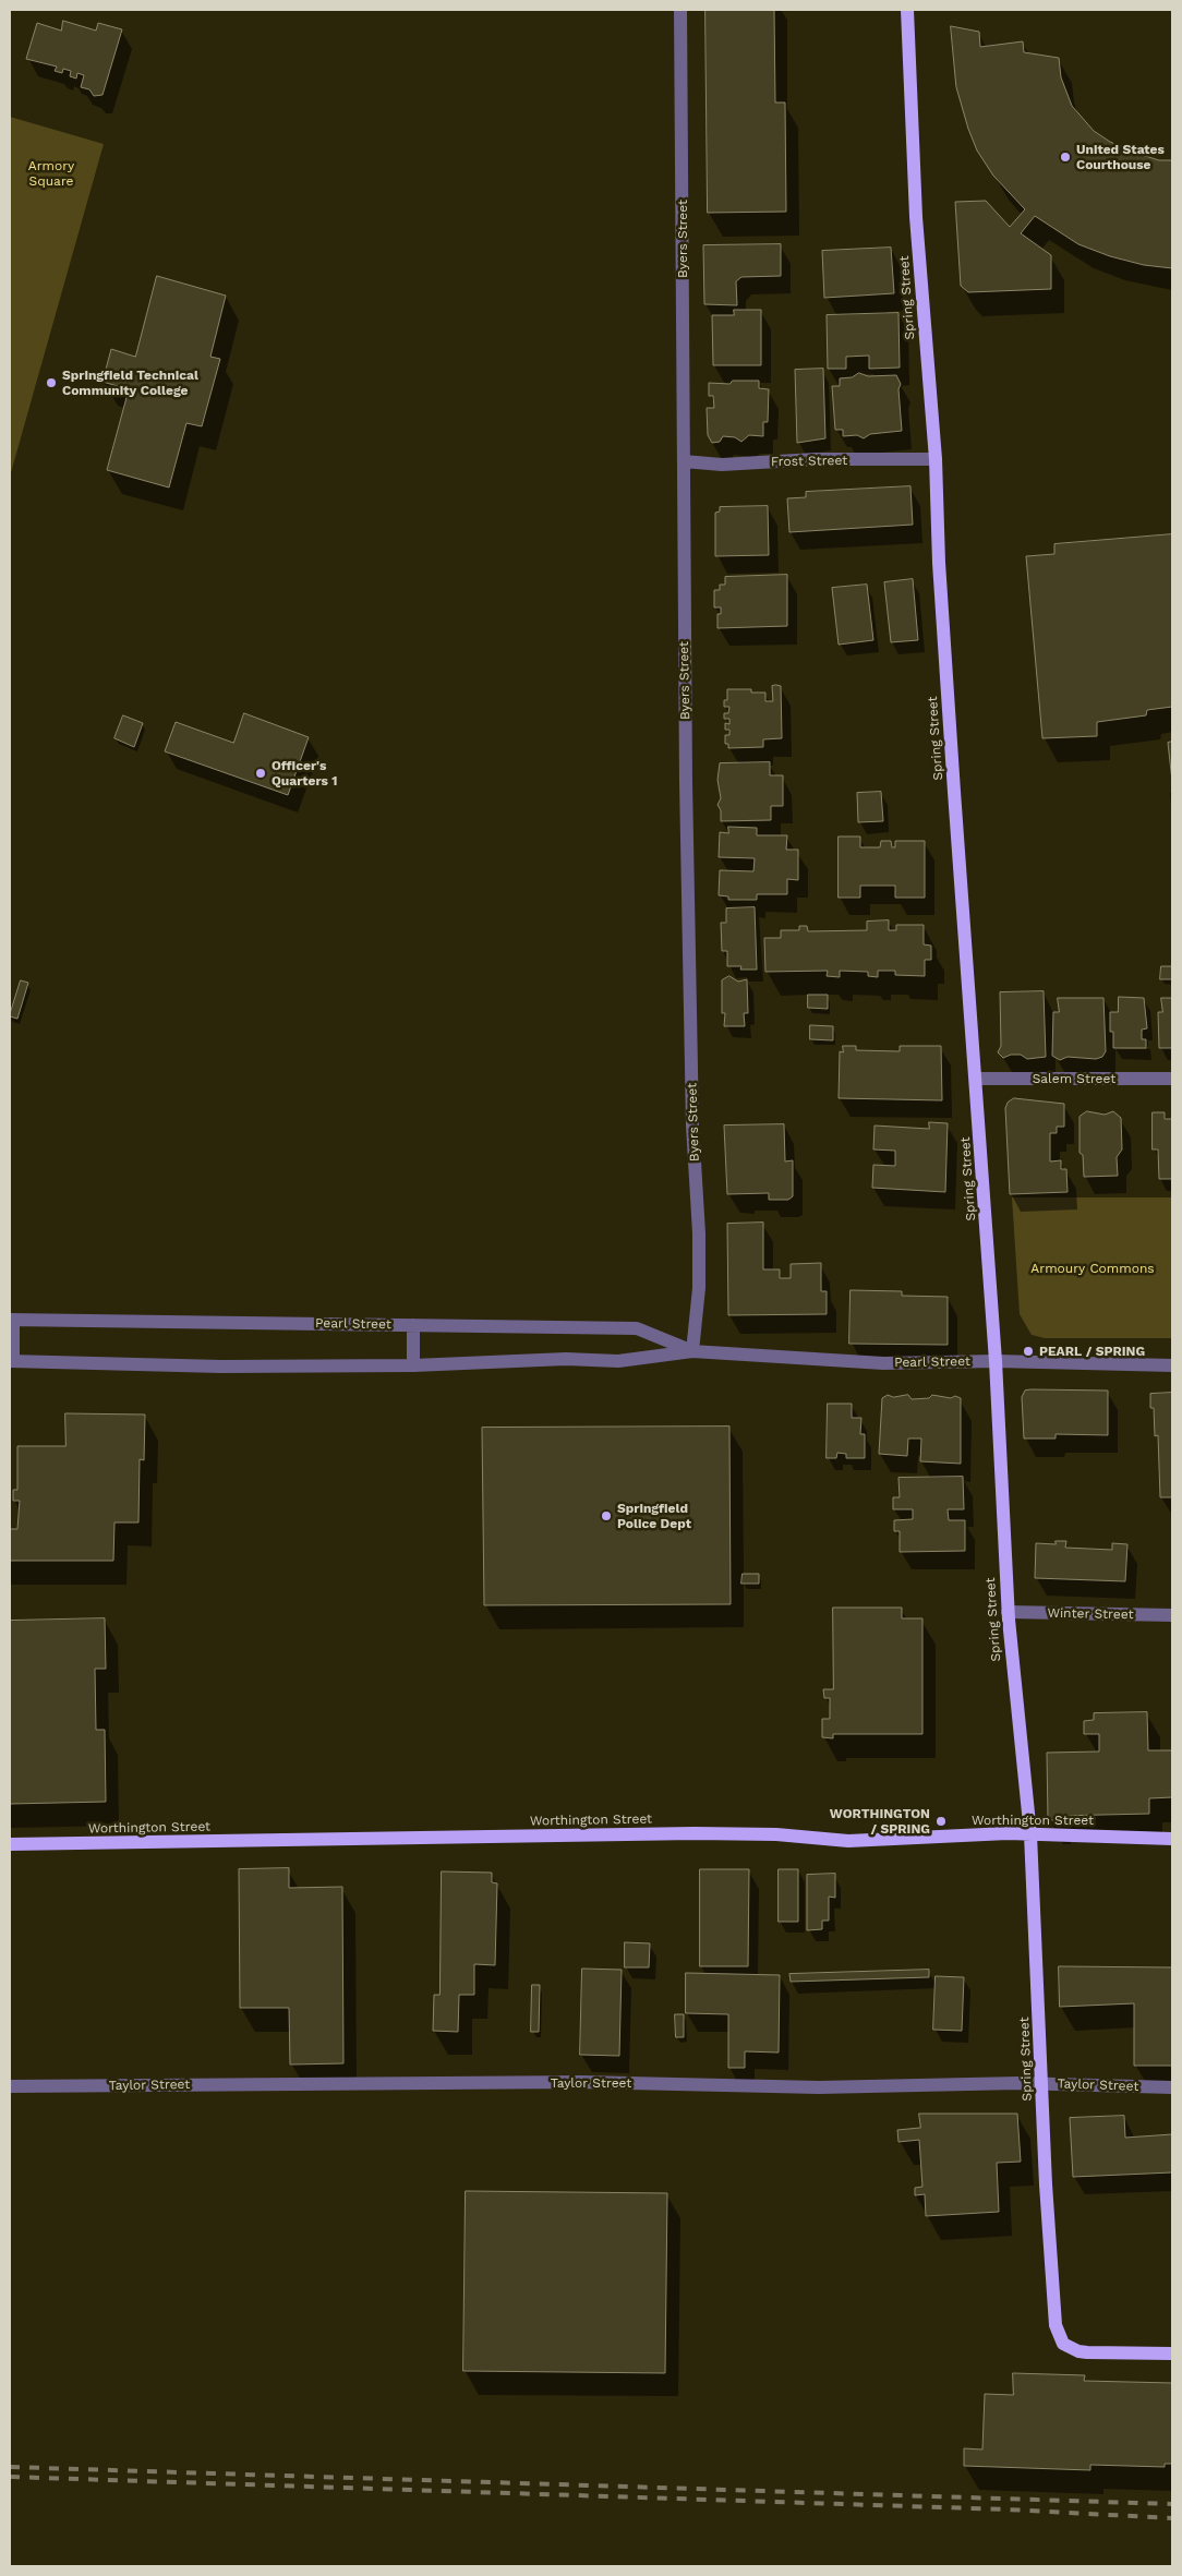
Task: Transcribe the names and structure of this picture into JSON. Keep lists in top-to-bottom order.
{
  "streets": {
    "main road": ["Spring Street", "Worthington Street"],
    "street": [
      "Byers Street",
      "Frost Street",
      "Salem Street",
      "Pearl Street",
      "Winter Street",
      "Taylor Street"
    ]
  },
  "crossings": [
    ["Byers Street", "Frost Street"],
    ["Byers Street", "Pearl Street"],
    ["Spring Street", "Frost Street"],
    ["Spring Street", "Salem Street"],
    ["Spring Street", "Pearl Street"],
    ["Spring Street", "Winter Street"],
    ["Spring Street", "Worthington Street"],
    ["Spring Street", "Taylor Street"]
  ],
  "parks": ["Armory Square", "Armoury Commons"],
  "places": [
    "United States Courthouse",
    "Springfield Technical Community College",
    "Officer's Quarters 1",
    "PEARL / SPRING",
    "Springfield Police Dept",
    "WORTHINGTON / SPRING"
  ]
}
